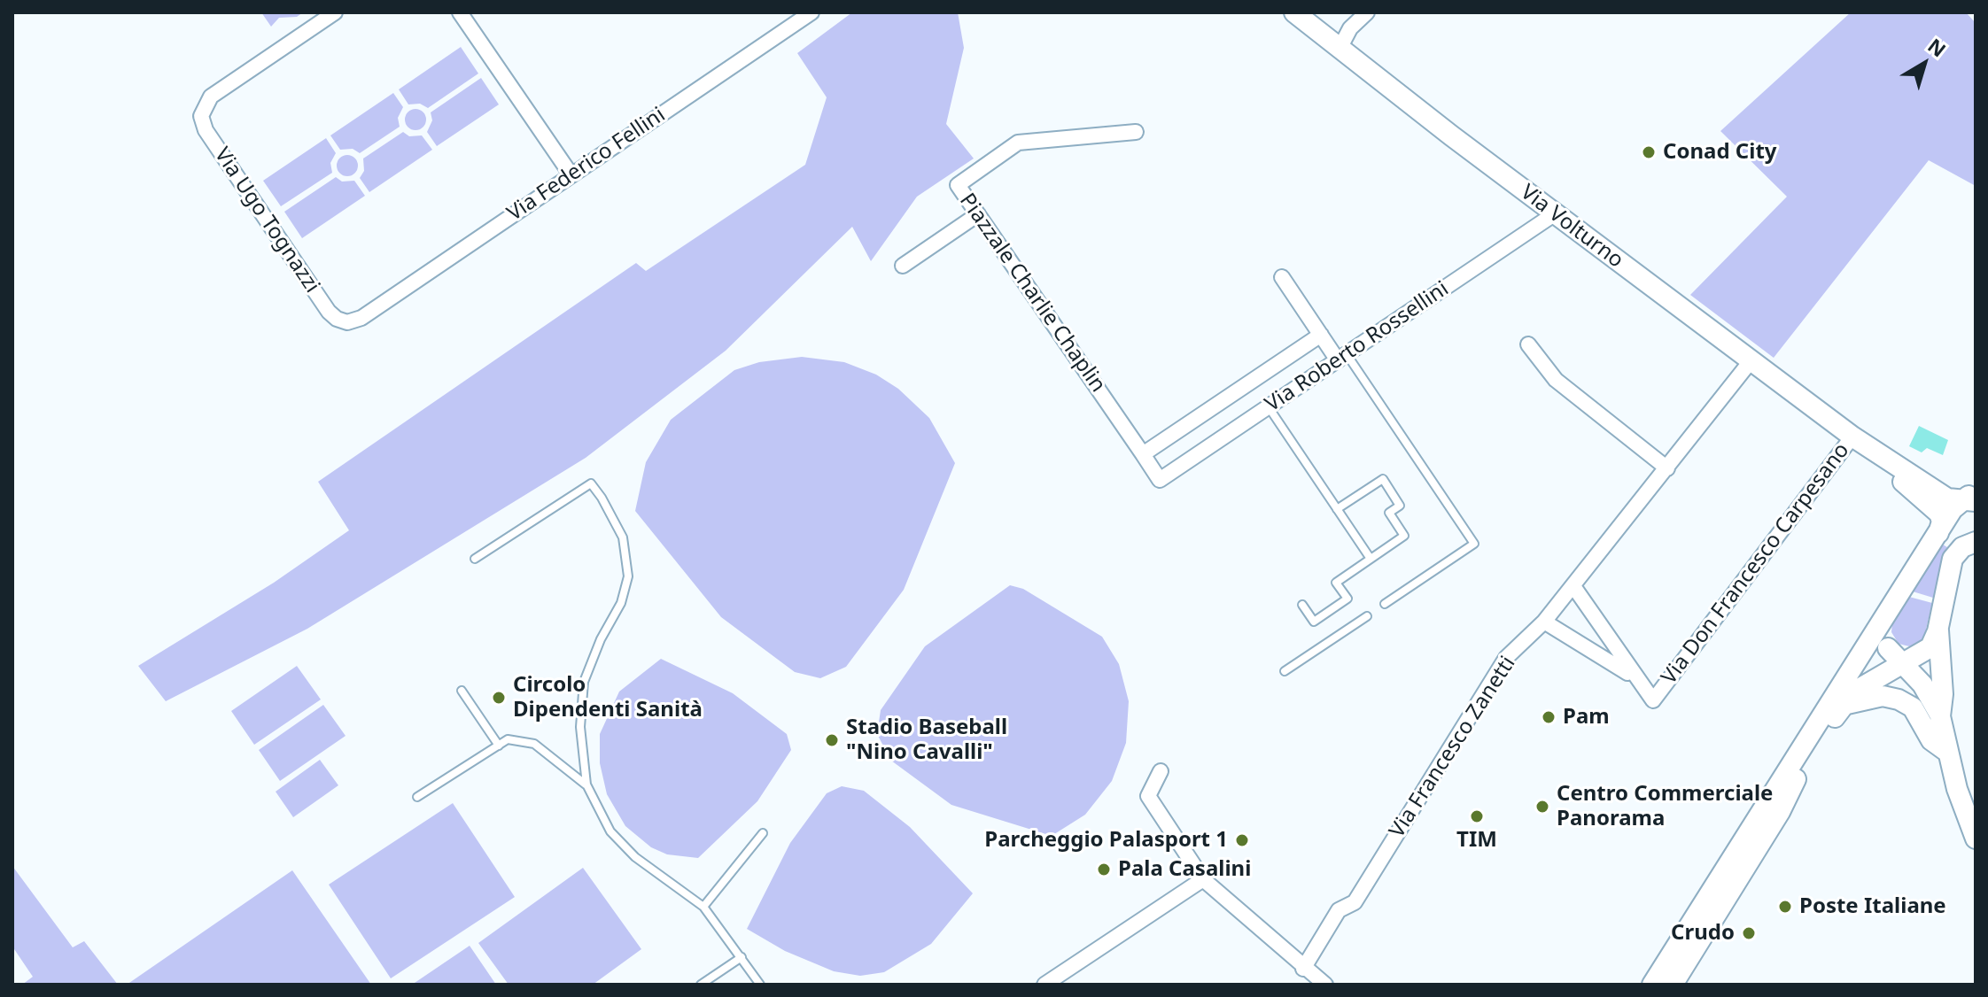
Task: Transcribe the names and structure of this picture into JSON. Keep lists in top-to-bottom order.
{
  "streets": {
    "main road": ["Via Volturno"],
    "street": [
      "Via Federico Fellini",
      "Via Ugo Tognazzi",
      "Piazzale Charlie Chaplin",
      "Via Roberto Rossellini",
      "Via Don Francesco Carpesano",
      "Via Francesco Zanetti"
    ]
  },
  "crossings": [
    ["Via Federico Fellini", "Via Ugo Tognazzi"],
    ["Via Volturno", "Via Roberto Rossellini"],
    ["Via Volturno", "Via Don Francesco Carpesano"],
    ["Via Volturno", "Via Francesco Zanetti"],
    ["Piazzale Charlie Chaplin", "Via Roberto Rossellini"]
  ],
  "places": [
    "Conad City",
    "Circolo Dipendenti Sanità",
    "Pam",
    "Stadio Baseball \"Nino Cavalli\"",
    "Centro Commerciale Panorama",
    "TIM",
    "Parcheggio Palasport 1",
    "Pala Casalini",
    "Poste Italiane",
    "Crudo"
  ],
  "north": "top right"
}
